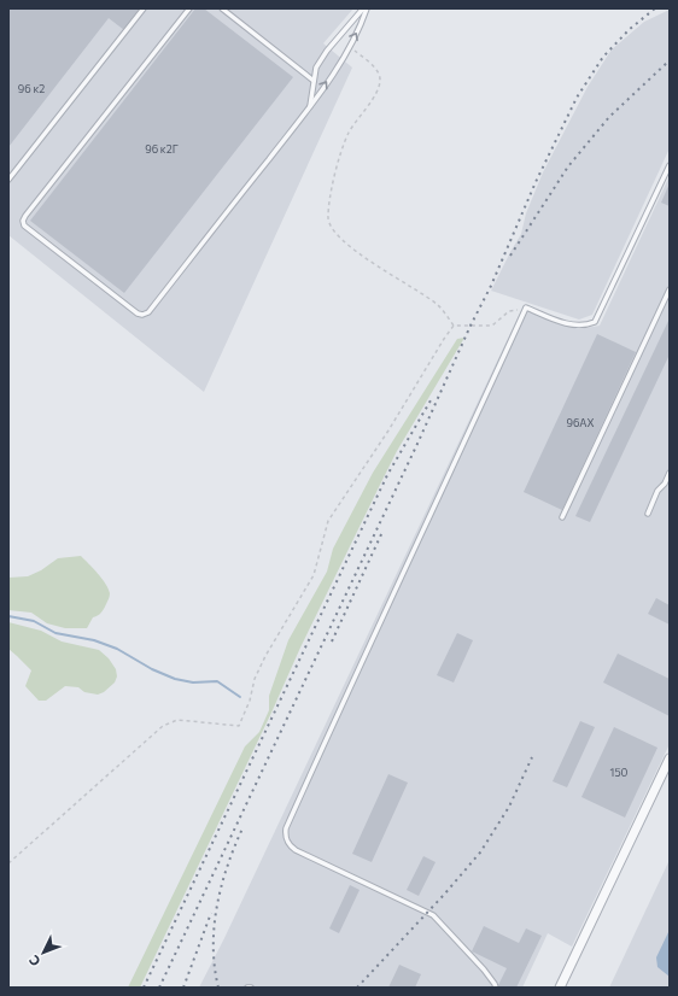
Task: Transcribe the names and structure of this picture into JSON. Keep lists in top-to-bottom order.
{
  "house_numbers": [
    "96 к2",
    "96 к2Г",
    "96АХ",
    "150"
  ],
  "north": "bottom left"
}
